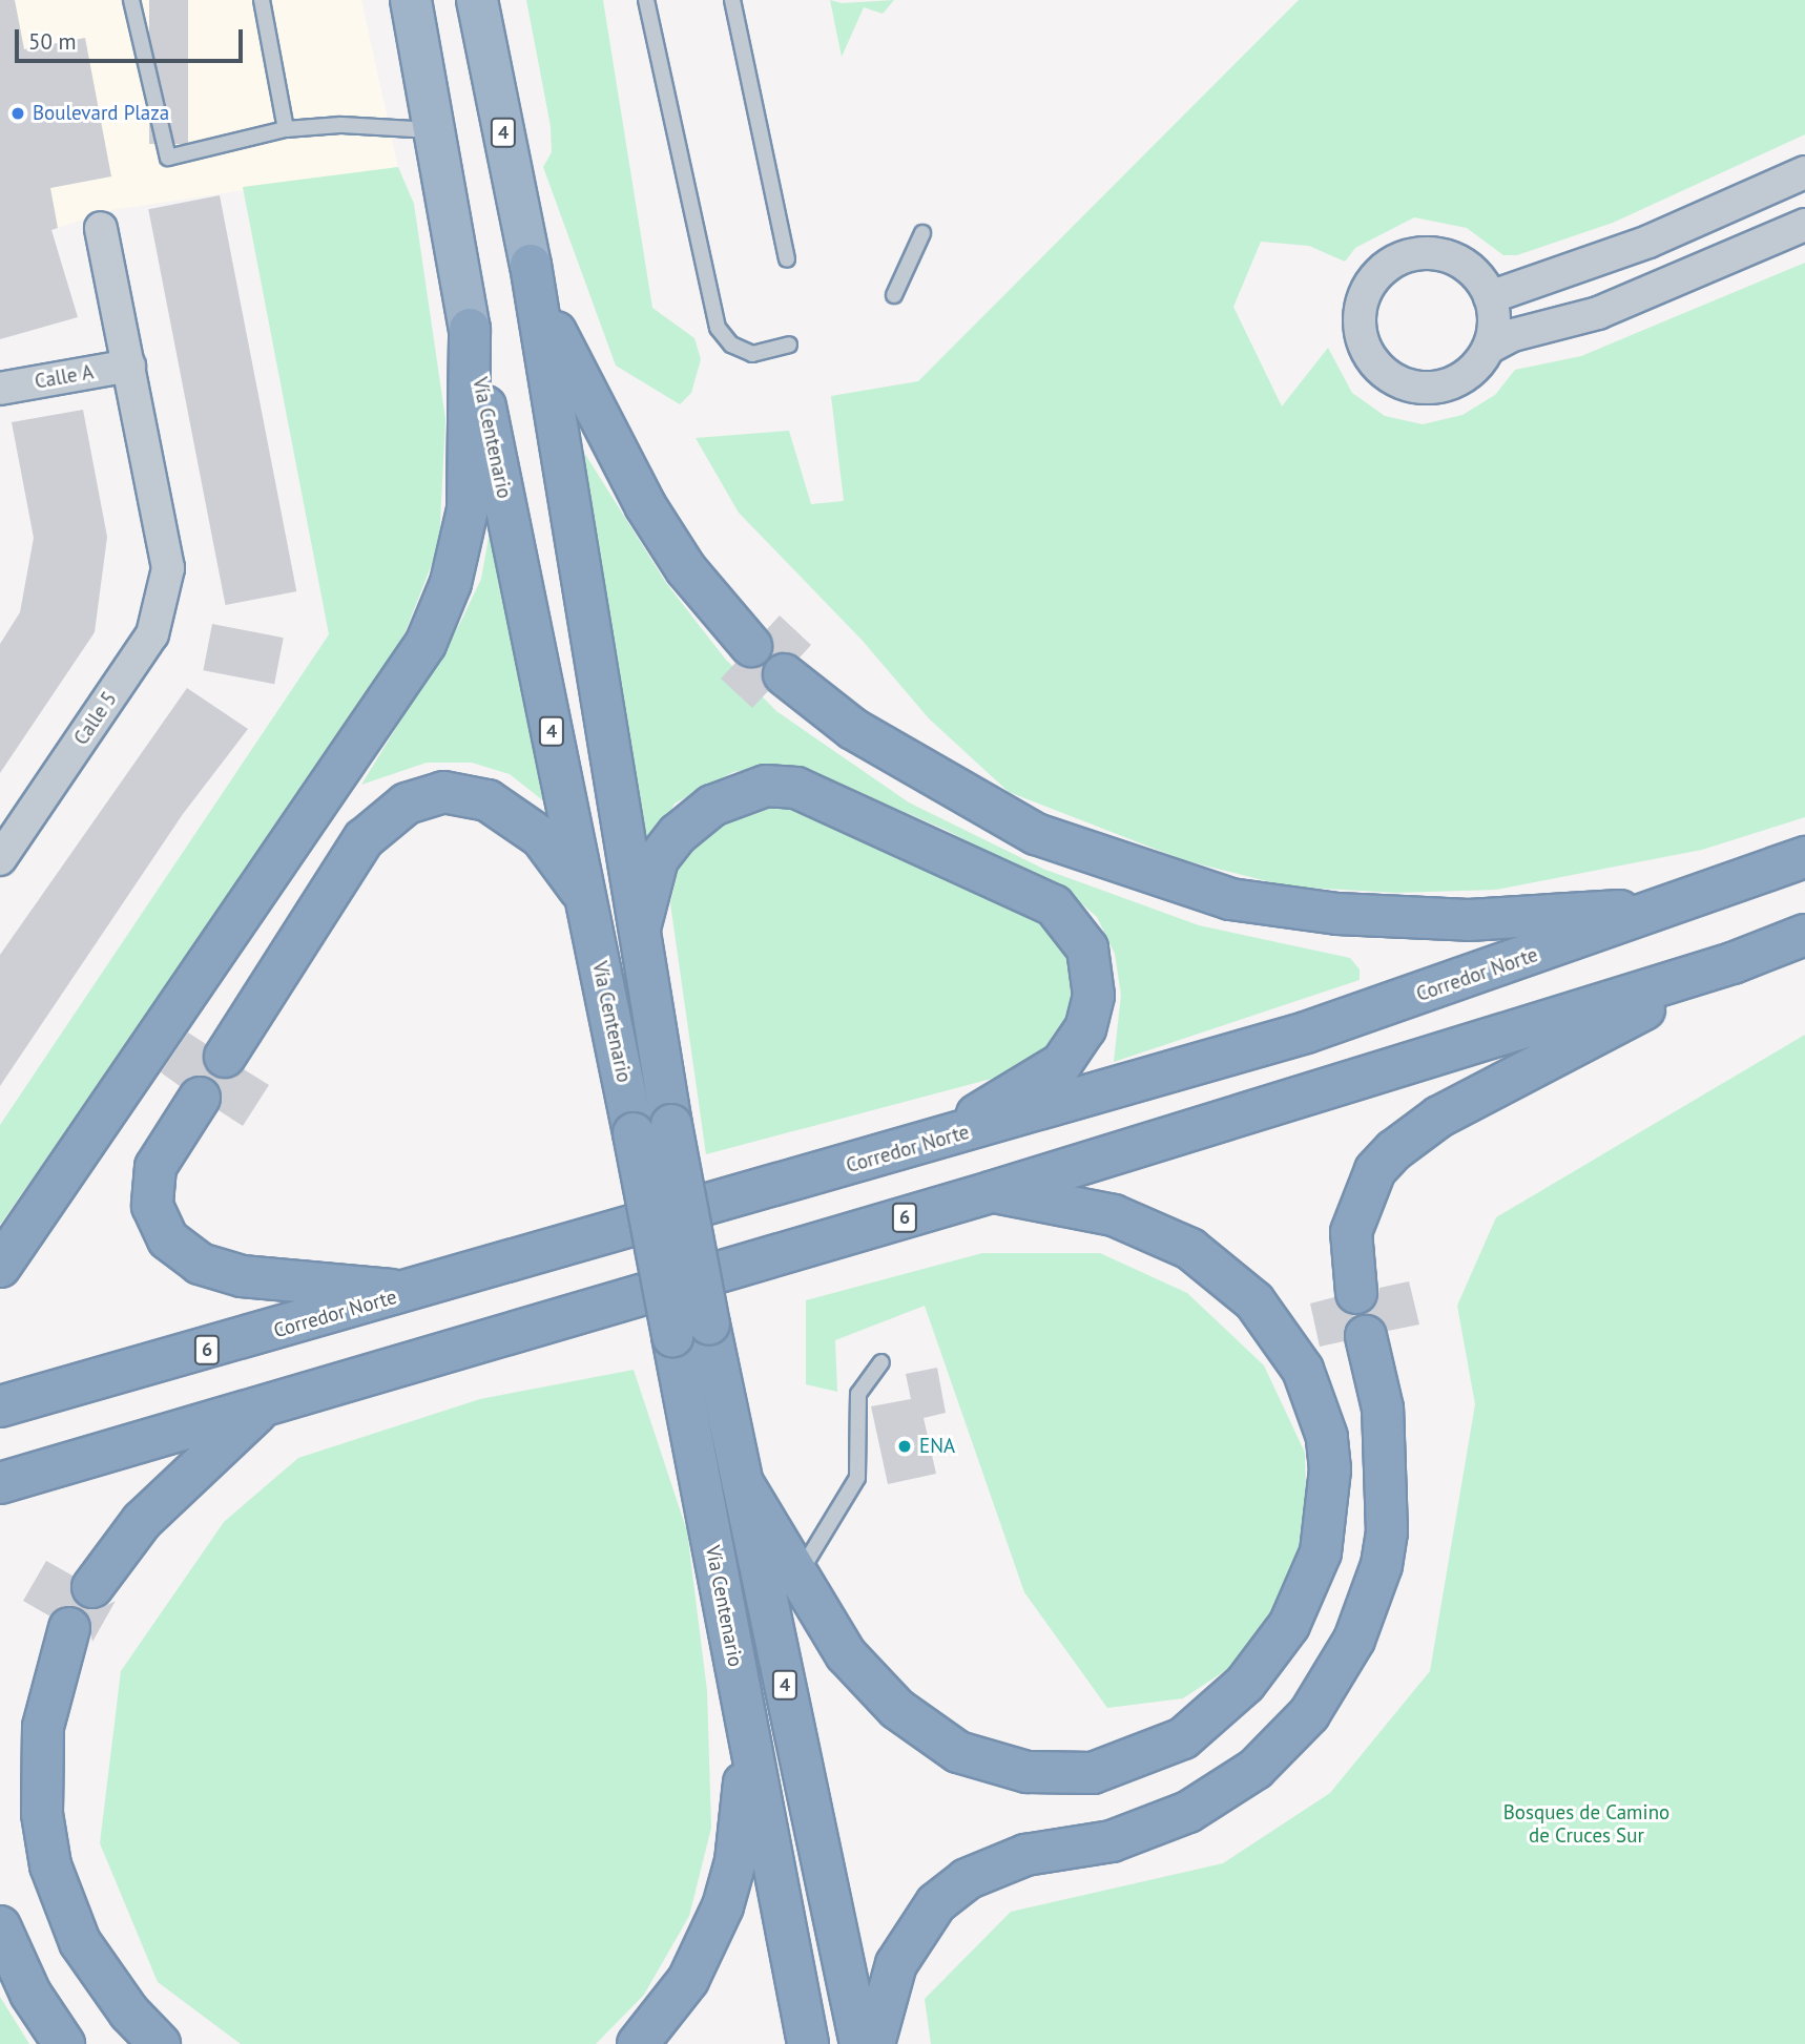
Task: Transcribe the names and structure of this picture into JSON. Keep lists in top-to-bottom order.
{
  "streets": {
    "highway": [
      "4",
      "Vía Centenario",
      "Corredor Norte",
      "6"
    ],
    "street": ["Calle A", "Calle 5"]
  },
  "crossings": [
    ["Calle A", "Calle 5"]
  ],
  "parks": ["Bosques de Camino de Cruces Sur"],
  "places": ["Boulevard Plaza", "ENA"],
  "scale_bar": "50 m"
}
